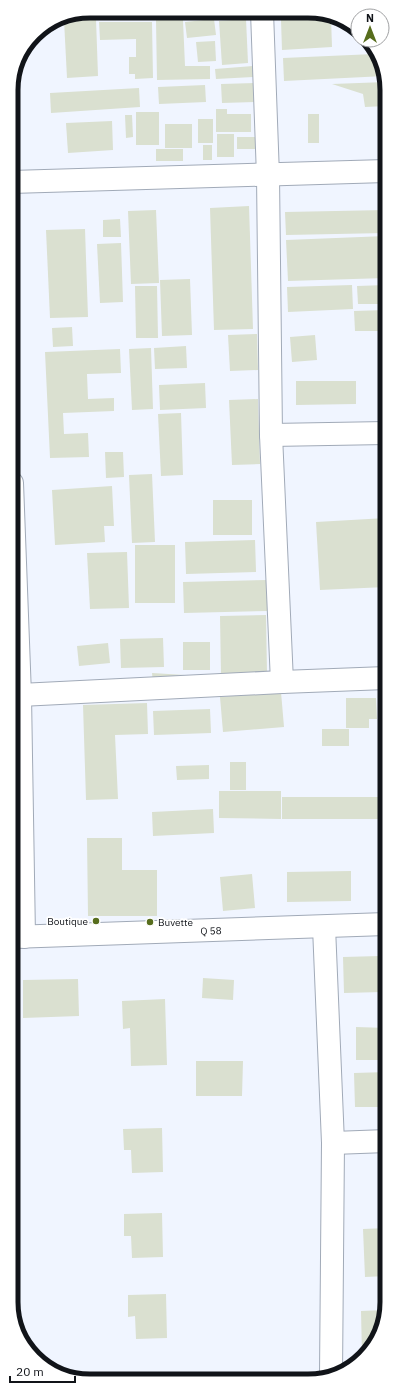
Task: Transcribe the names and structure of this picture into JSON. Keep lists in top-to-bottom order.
{
  "streets": {
    "street": ["Q 58"]
  },
  "places": ["Boutique", "Buvette"],
  "scale_bar": "20 m",
  "north": "top"
}
